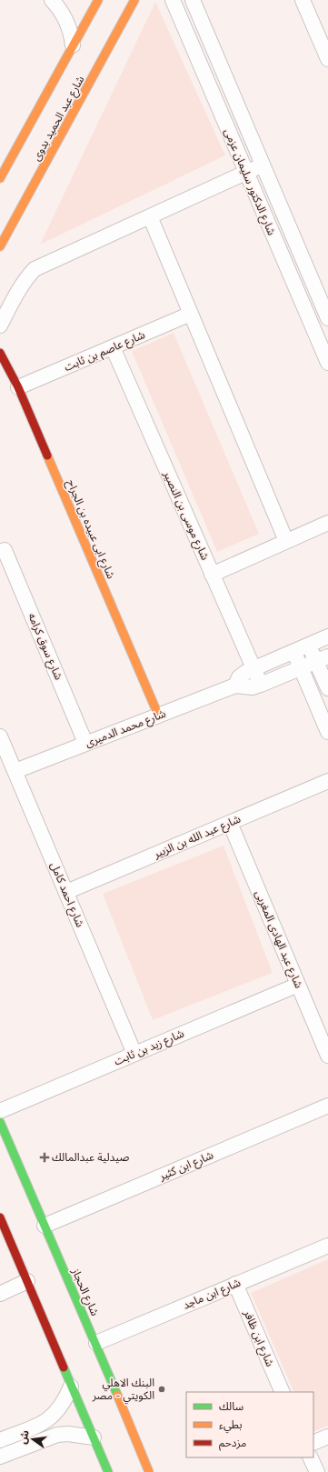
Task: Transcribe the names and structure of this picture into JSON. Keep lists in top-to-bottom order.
{
  "streets": {
    "main road": ["شارع عبد الحميد بدوى", "شارع ابى عبيده بن الجراح", "شارع الحجاز"],
    "street": [
      "شارع الدكتور سليمان عزمى",
      "شارع عاصم بن ثابت",
      "شارع موسى بن النصير",
      "شارع سوق كرامه",
      "شارع محمد الدميرى",
      "شارع عبد الله بن الزبير",
      "شارع احمد كامل",
      "شارع عبد الهادى المغربى",
      "شارع زيد بن ثابت",
      "شارع ابن كثير",
      "شارع ابن ماجد",
      "شارع ابن ظافر"
    ]
  },
  "crossings": [
    ["شارع عاصم بن ثابت", "شارع موسى بن النصير"],
    ["شارع عاصم بن ثابت", "شارع ابى عبيده بن الجراح"],
    ["شارع موسى بن النصير", "شارع محمد الدميرى"],
    ["شارع ابى عبيده بن الجراح", "شارع محمد الدميرى"],
    ["شارع سوق كرامه", "شارع محمد الدميرى"],
    ["شارع محمد الدميرى", "شارع احمد كامل"],
    ["شارع عبد الله بن الزبير", "شارع احمد كامل"],
    ["شارع عبد الله بن الزبير", "شارع عبد الهادى المغربى"],
    ["شارع احمد كامل", "شارع زيد بن ثابت"],
    ["شارع عبد الهادى المغربى", "شارع زيد بن ثابت"],
    ["شارع ابن كثير", "شارع الحجاز"],
    ["شارع الحجاز", "شارع ابن ماجد"],
    ["شارع ابن ماجد", "شارع ابن ظافر"]
  ],
  "places": {
    "health": ["صيدلية عبدالمالك"],
    "other": ["البنك الاهلي الكويتي - مصر"]
  },
  "legend": ["سالك", "بطيء", "مزدحم"],
  "north": "left"
}
